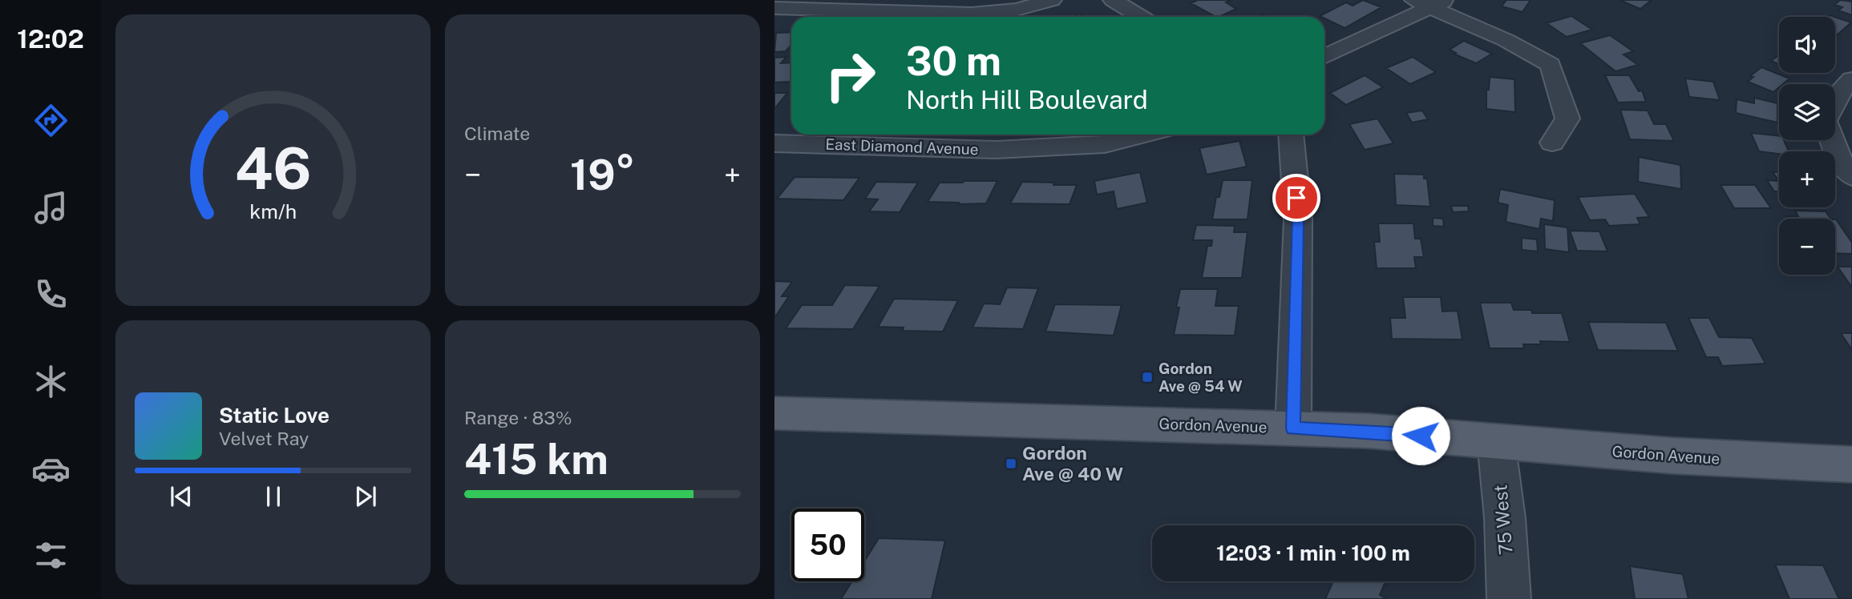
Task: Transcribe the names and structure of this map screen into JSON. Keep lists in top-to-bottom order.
{
  "streets": {
    "main road": ["Gordon Avenue"],
    "street": ["East Diamond Avenue", "75 West"]
  },
  "crossings": [
    ["Gordon Avenue", "75 West"]
  ],
  "places": {
    "transit": ["Gordon Ave @ 54 W", "Gordon Ave @ 40 W"]
  },
  "page": {
    "tabs": "12:02",
    "tile": [
      "Climate",
      ["Range · 83%", "415 km"]
    ],
    "map_buttons": ["+", "−"],
    "turn": ["30 m", "North Hill Boulevard"],
    "heat": ["−", "19°", "+"],
    "song": ["Static Love", "Velvet Ray"],
    "limit": "50",
    "trip": "12:03 · 1 min · 100 m",
    "gauge": ["46", "km/h"]
  }
}
